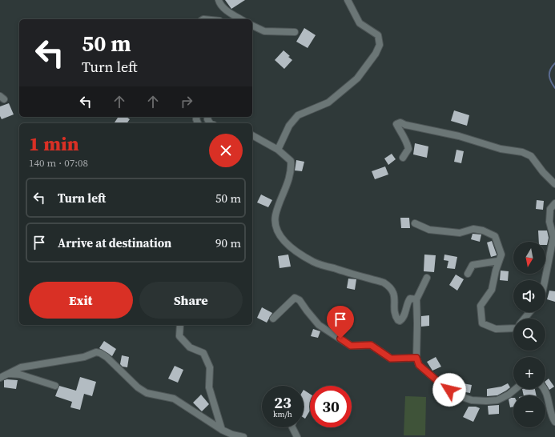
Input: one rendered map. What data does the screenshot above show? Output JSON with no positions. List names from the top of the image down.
{
  "north": "bottom",
  "page": {
    "turn": ["50 m", "Turn left"],
    "heading": ["1 min", "140 m · 07:08"],
    "list": [
      {
        "name": "Turn left",
        "value": "50 m"
      },
      {
        "name": "Arrive at destination",
        "value": "90 m"
      }
    ],
    "map_buttons": ["+", "−"],
    "buttons": ["Exit", "Share"],
    "speed": "23 km/h",
    "limit": "30"
  }
}
